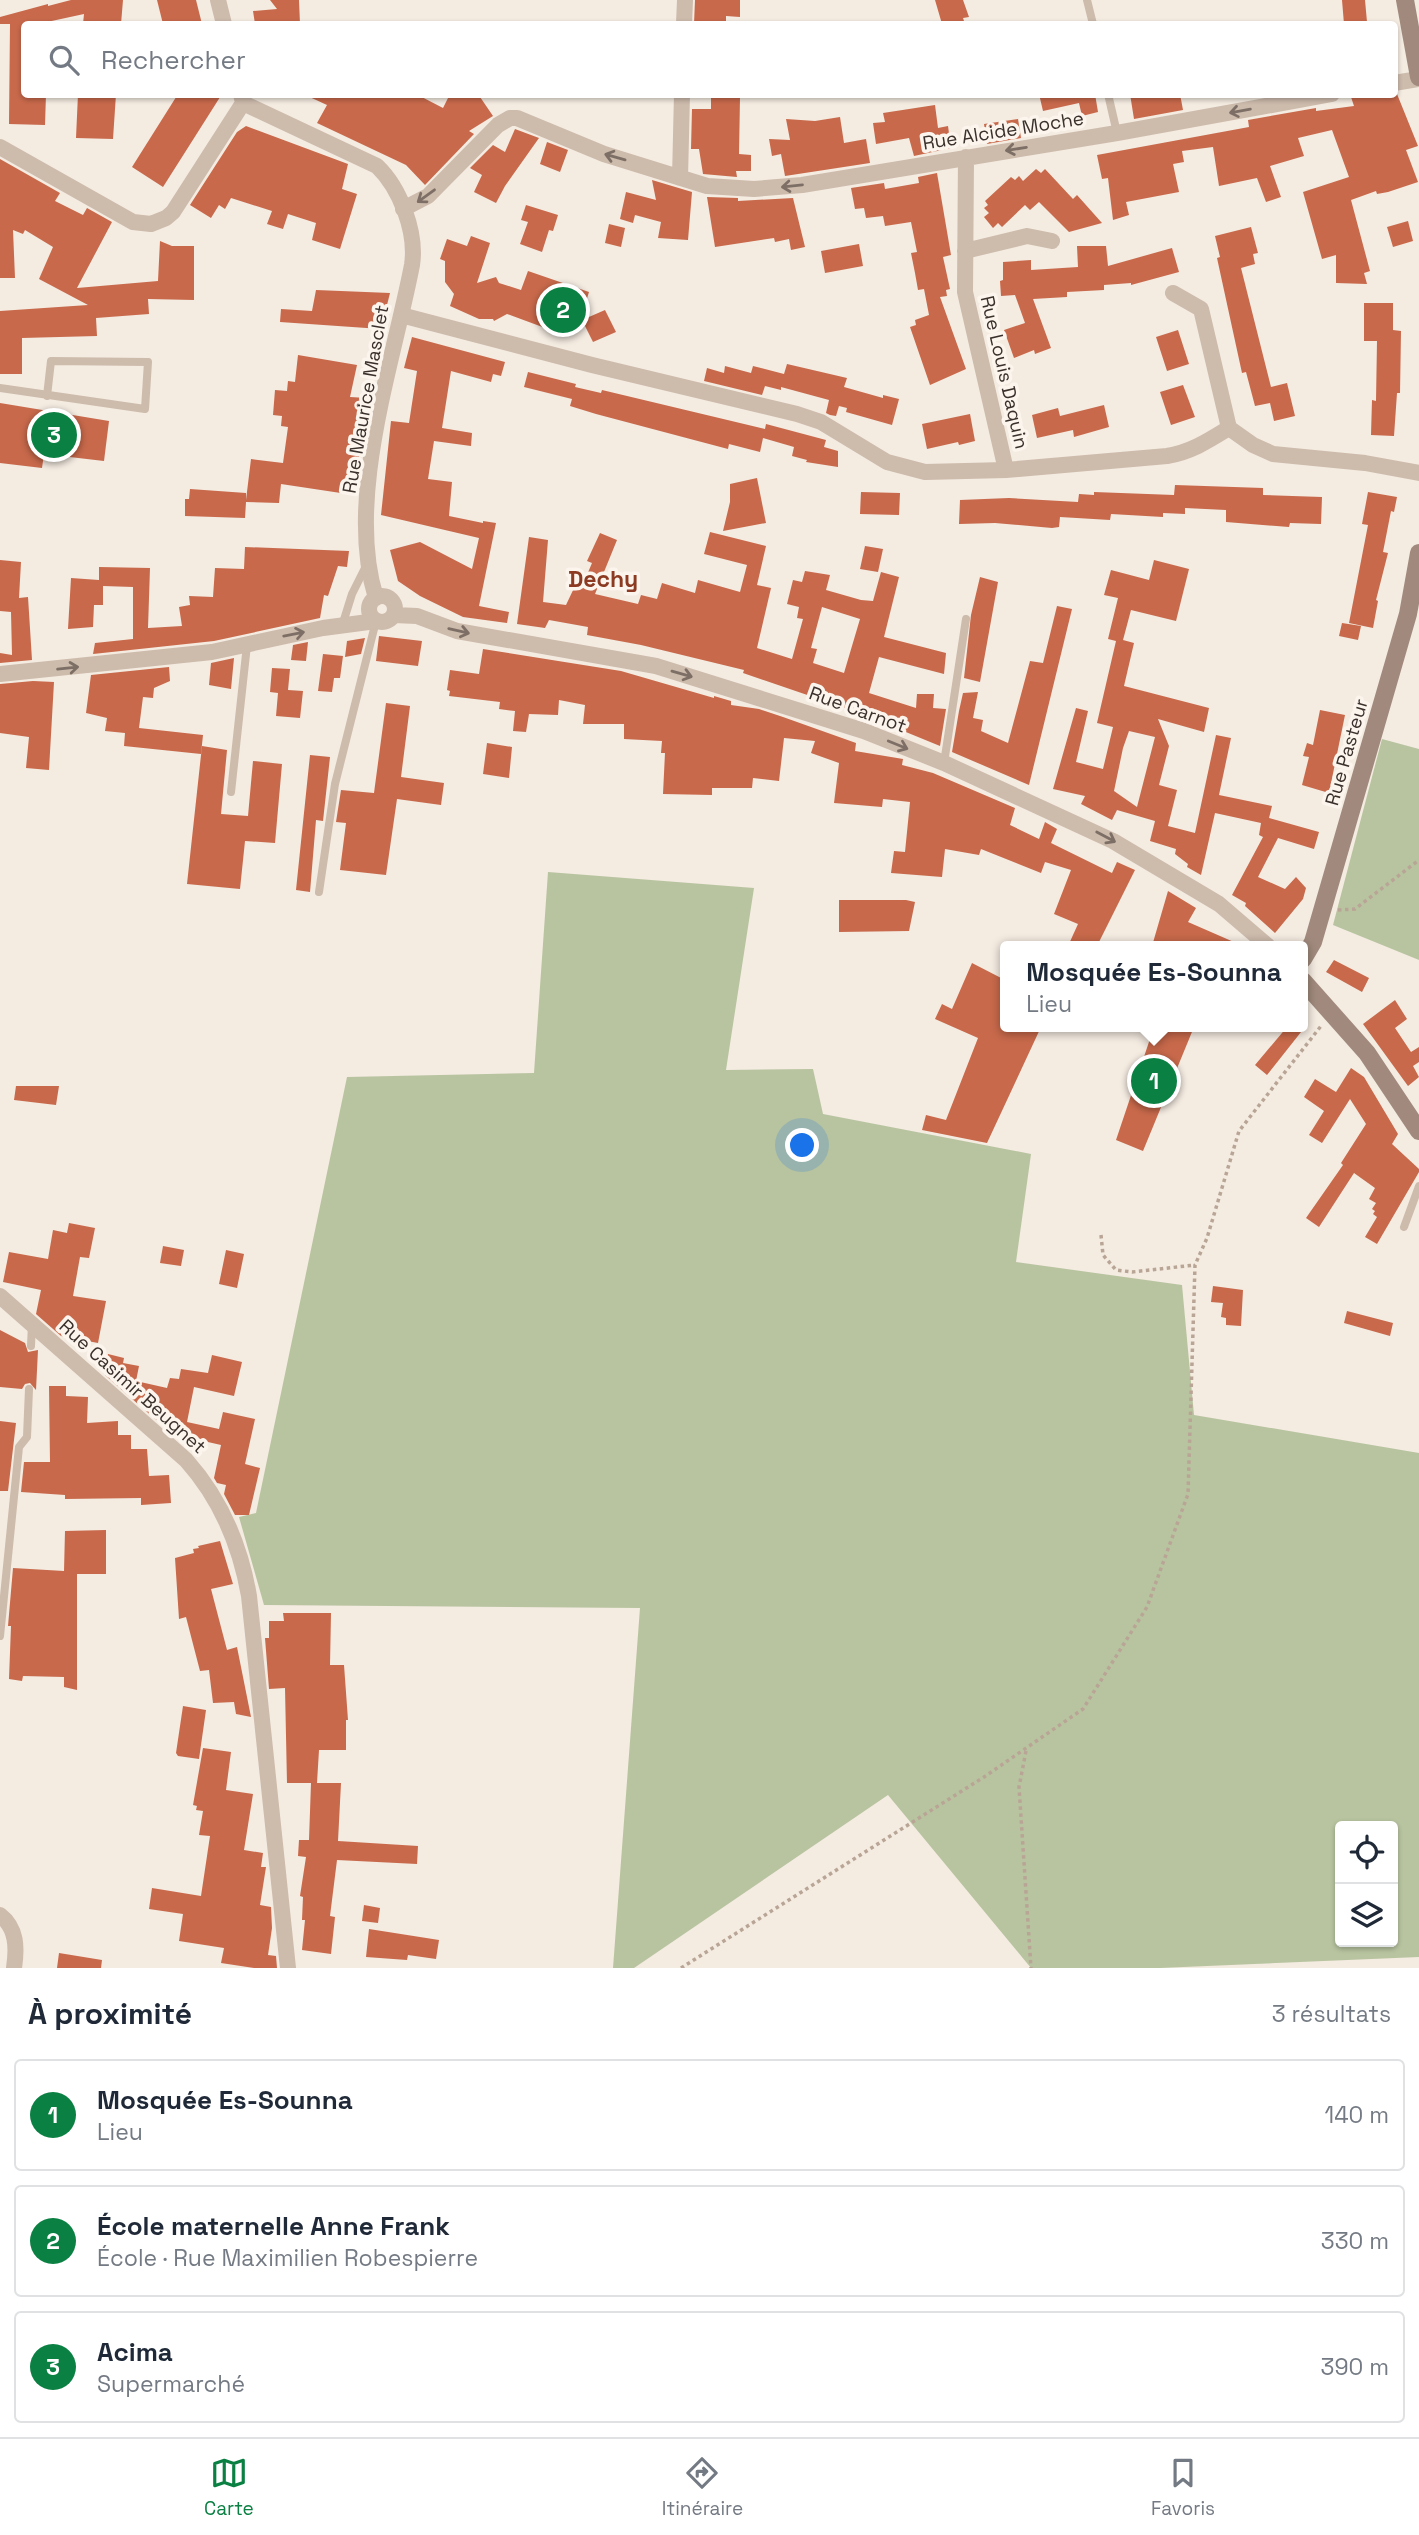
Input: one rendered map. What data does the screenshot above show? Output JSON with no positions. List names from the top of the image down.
{
  "streets": {
    "street": [
      "Rue Alcide Moche",
      "Rue Louis Daquin",
      "Rue Maurice Masclet",
      "Rue Carnot",
      "Rue Pasteur",
      "Rue Casimir Beugnet"
    ]
  },
  "crossings": [
    ["Rue Alcide Moche", "Rue Louis Daquin"],
    ["Rue Alcide Moche", "Rue Maurice Masclet"],
    ["Rue Maurice Masclet", "Rue Carnot"]
  ],
  "one_way": ["Rue Alcide Moche", "Rue Carnot"],
  "districts": ["Dechy"],
  "page": {
    "search": "Rechercher",
    "pins": ["2", "3", "1"],
    "popup": ["Mosquée Es-Sounna", "Lieu"],
    "heading": ["À proximité", "3 résultats"],
    "list": [
      {
        "mark": "1",
        "name": "Mosquée Es-Sounna",
        "note": "Lieu",
        "value": "140 m"
      },
      {
        "mark": "2",
        "name": "École maternelle Anne Frank",
        "note": "École · Rue Maximilien Robespierre",
        "value": "330 m"
      },
      {
        "mark": "3",
        "name": "Acima",
        "note": "Supermarché",
        "value": "390 m"
      }
    ],
    "nav": ["Carte", "Itinéraire", "Favoris"]
  }
}
